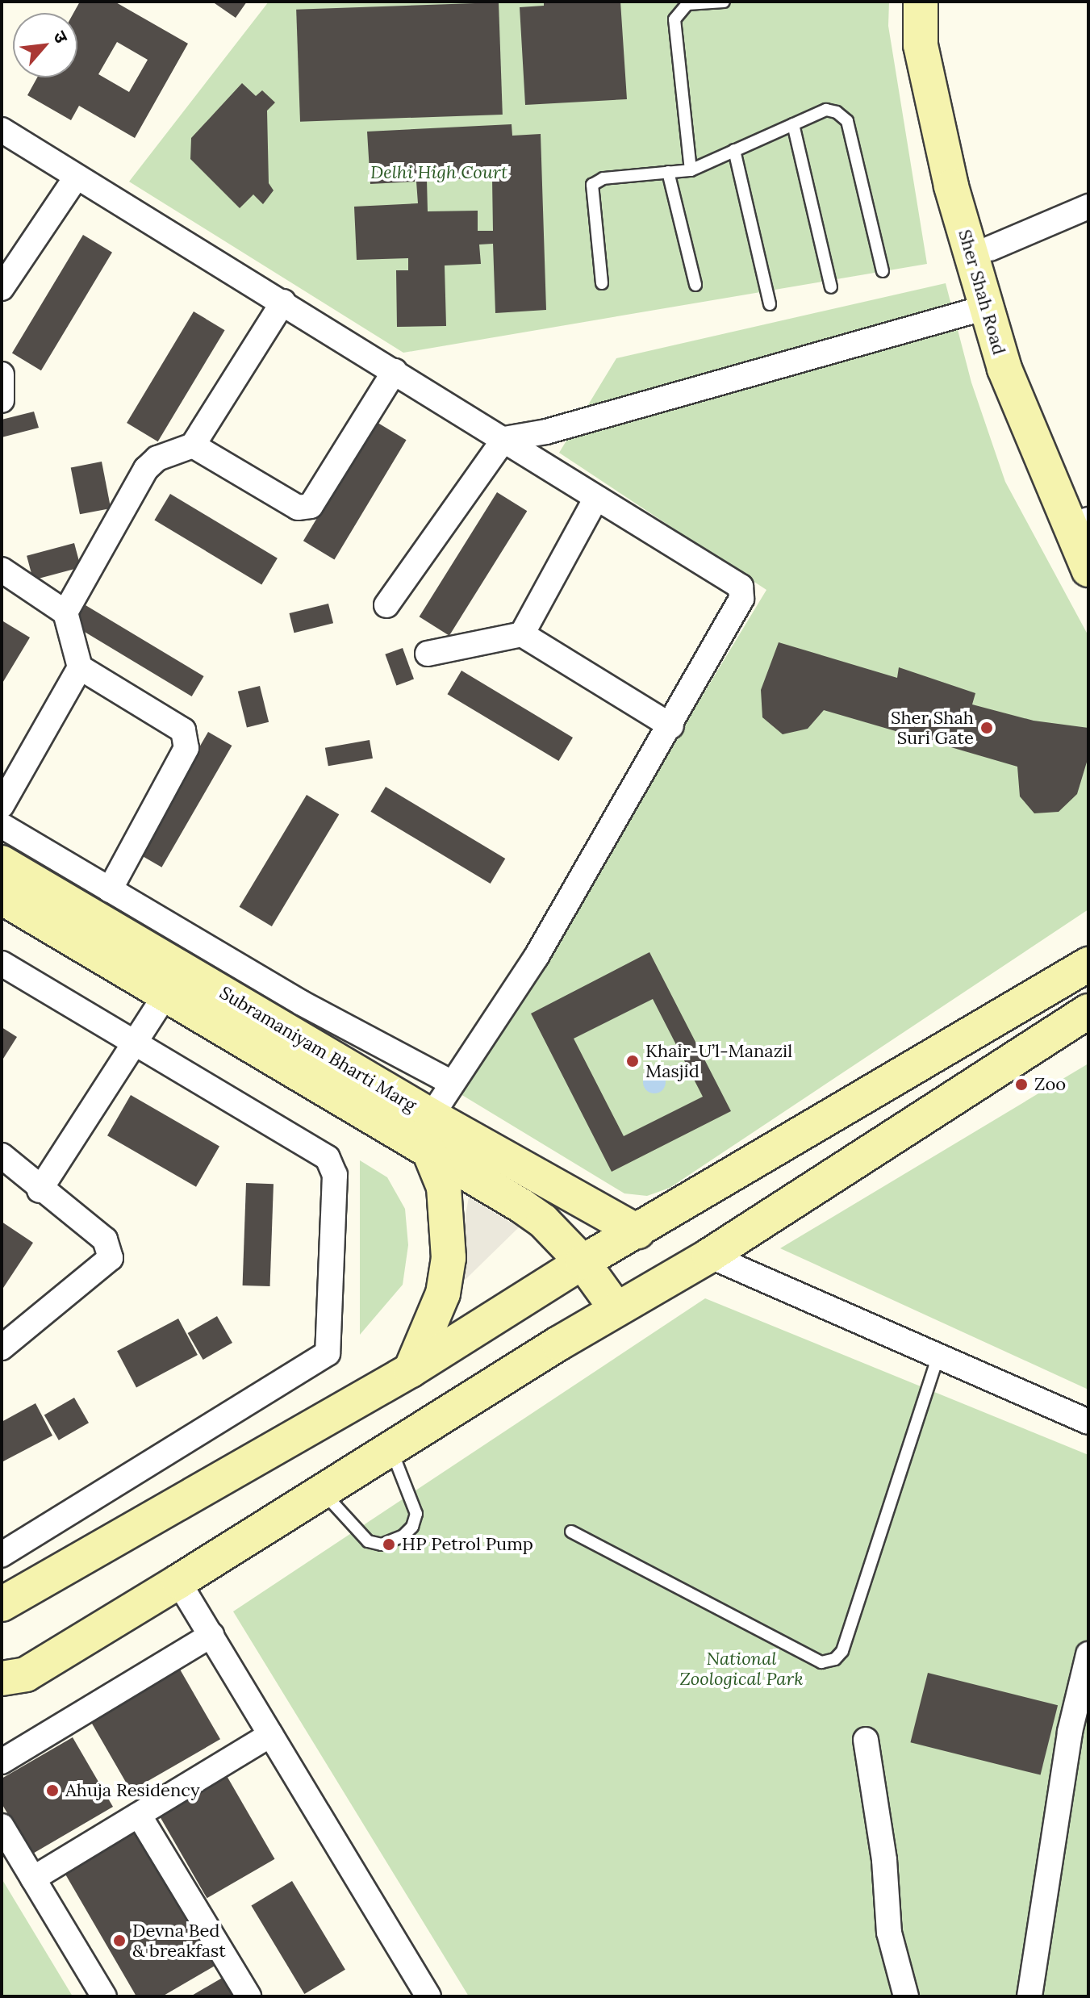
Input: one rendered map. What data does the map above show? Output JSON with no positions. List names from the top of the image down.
{
  "streets": {
    "main road": ["Sher Shah Road", "Subramaniyam Bharti Marg"]
  },
  "parks": ["Delhi High Court", "National Zoological Park"],
  "places": [
    "Sher Shah Suri Gate",
    "Khair-U’l-Manazil Masjid",
    "Zoo",
    "HP Petrol Pump",
    "Ahuja Residency",
    "Devna Bed & breakfast"
  ],
  "north": "top right"
}
